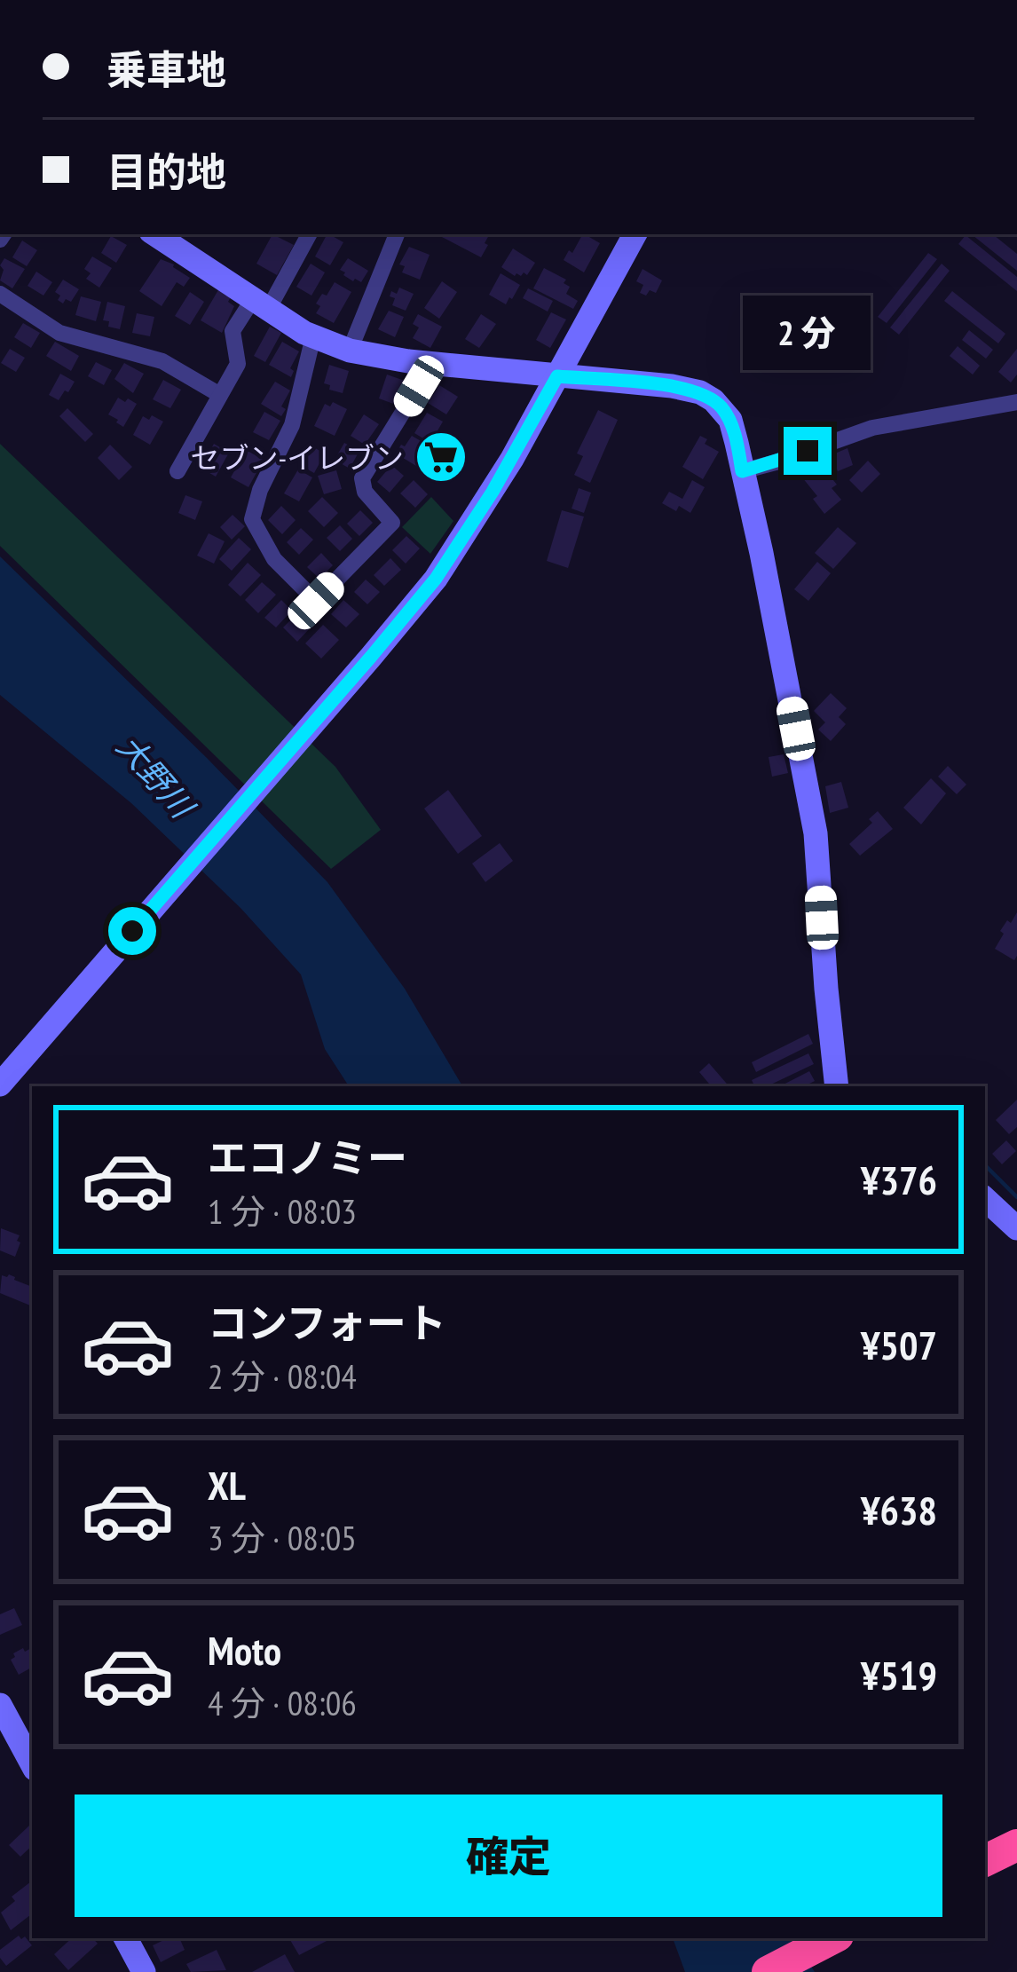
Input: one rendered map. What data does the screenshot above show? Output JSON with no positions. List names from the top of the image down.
{
  "water": ["大野川"],
  "places": {
    "supermarket": ["セブン-イレブン"]
  },
  "page": {
    "banner": ["乗車地", "目的地"],
    "bubble": "2 分",
    "list": [
      {
        "name": "エコノミー",
        "note": "1 分 · 08:03",
        "value": "¥376"
      },
      {
        "name": "コンフォート",
        "note": "2 分 · 08:04",
        "value": "¥507"
      },
      {
        "name": "XL",
        "note": "3 分 · 08:05",
        "value": "¥638"
      },
      {
        "name": "Moto",
        "note": "4 分 · 08:06",
        "value": "¥519"
      }
    ],
    "buttons": "確定"
  }
}
